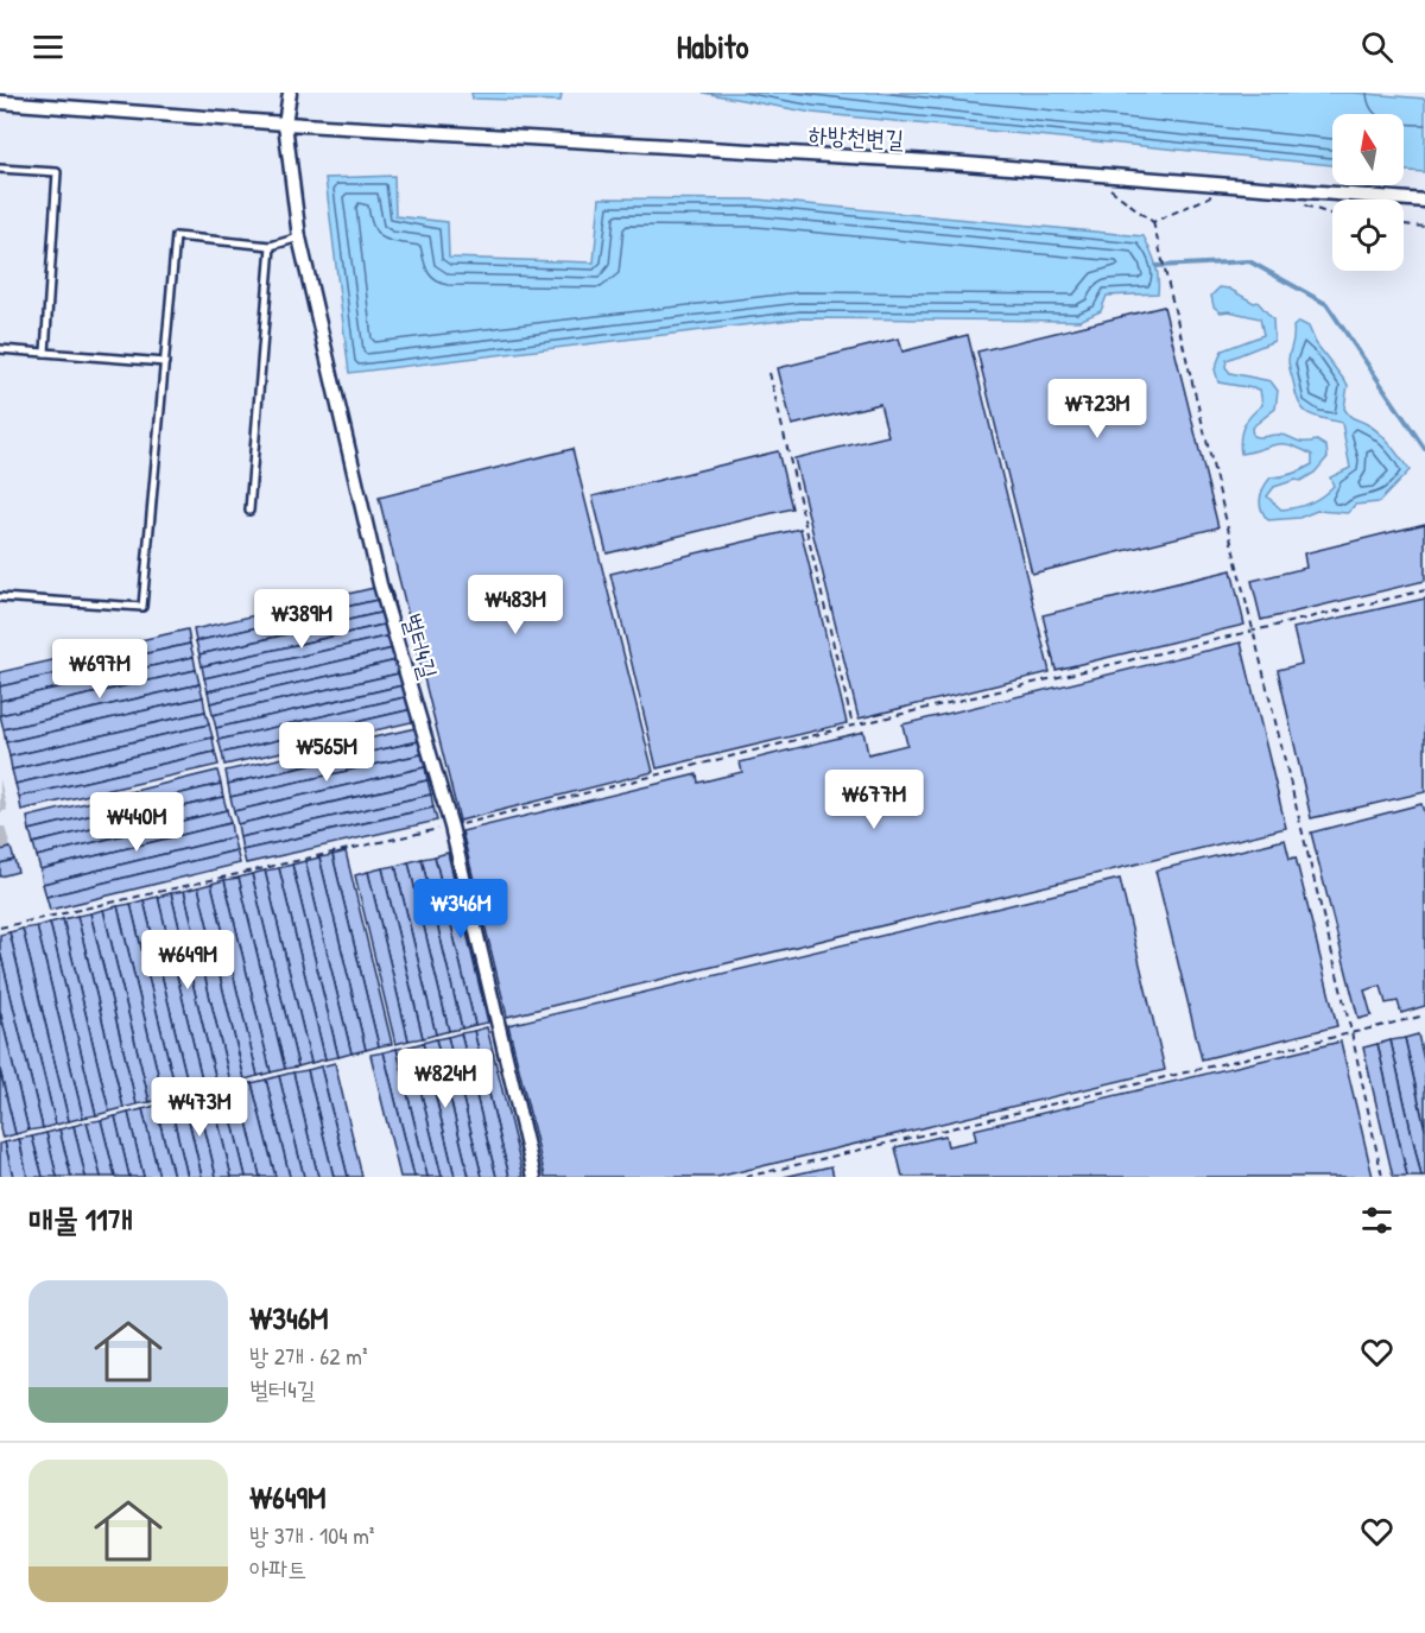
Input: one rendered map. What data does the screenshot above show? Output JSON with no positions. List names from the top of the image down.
{
  "streets": {
    "street": ["하방천변길", "벌터4길"]
  },
  "crossings": [
    ["하방천변길", "벌터4길"]
  ],
  "north": "top",
  "page": {
    "header": "Habito",
    "price": [
      "₩723M",
      "₩483M",
      "₩389M",
      "₩697M",
      "₩565M",
      "₩677M",
      "₩440M",
      "₩346M",
      "₩649M",
      "₩824M",
      "₩473M"
    ],
    "heading": "매물 11개",
    "list": [
      {
        "name": "₩346M",
        "note": "방 2개 · 62 m² · 벌터4길"
      },
      {
        "name": "₩649M",
        "note": "방 3개 · 104 m² · 아파트"
      }
    ]
  }
}
